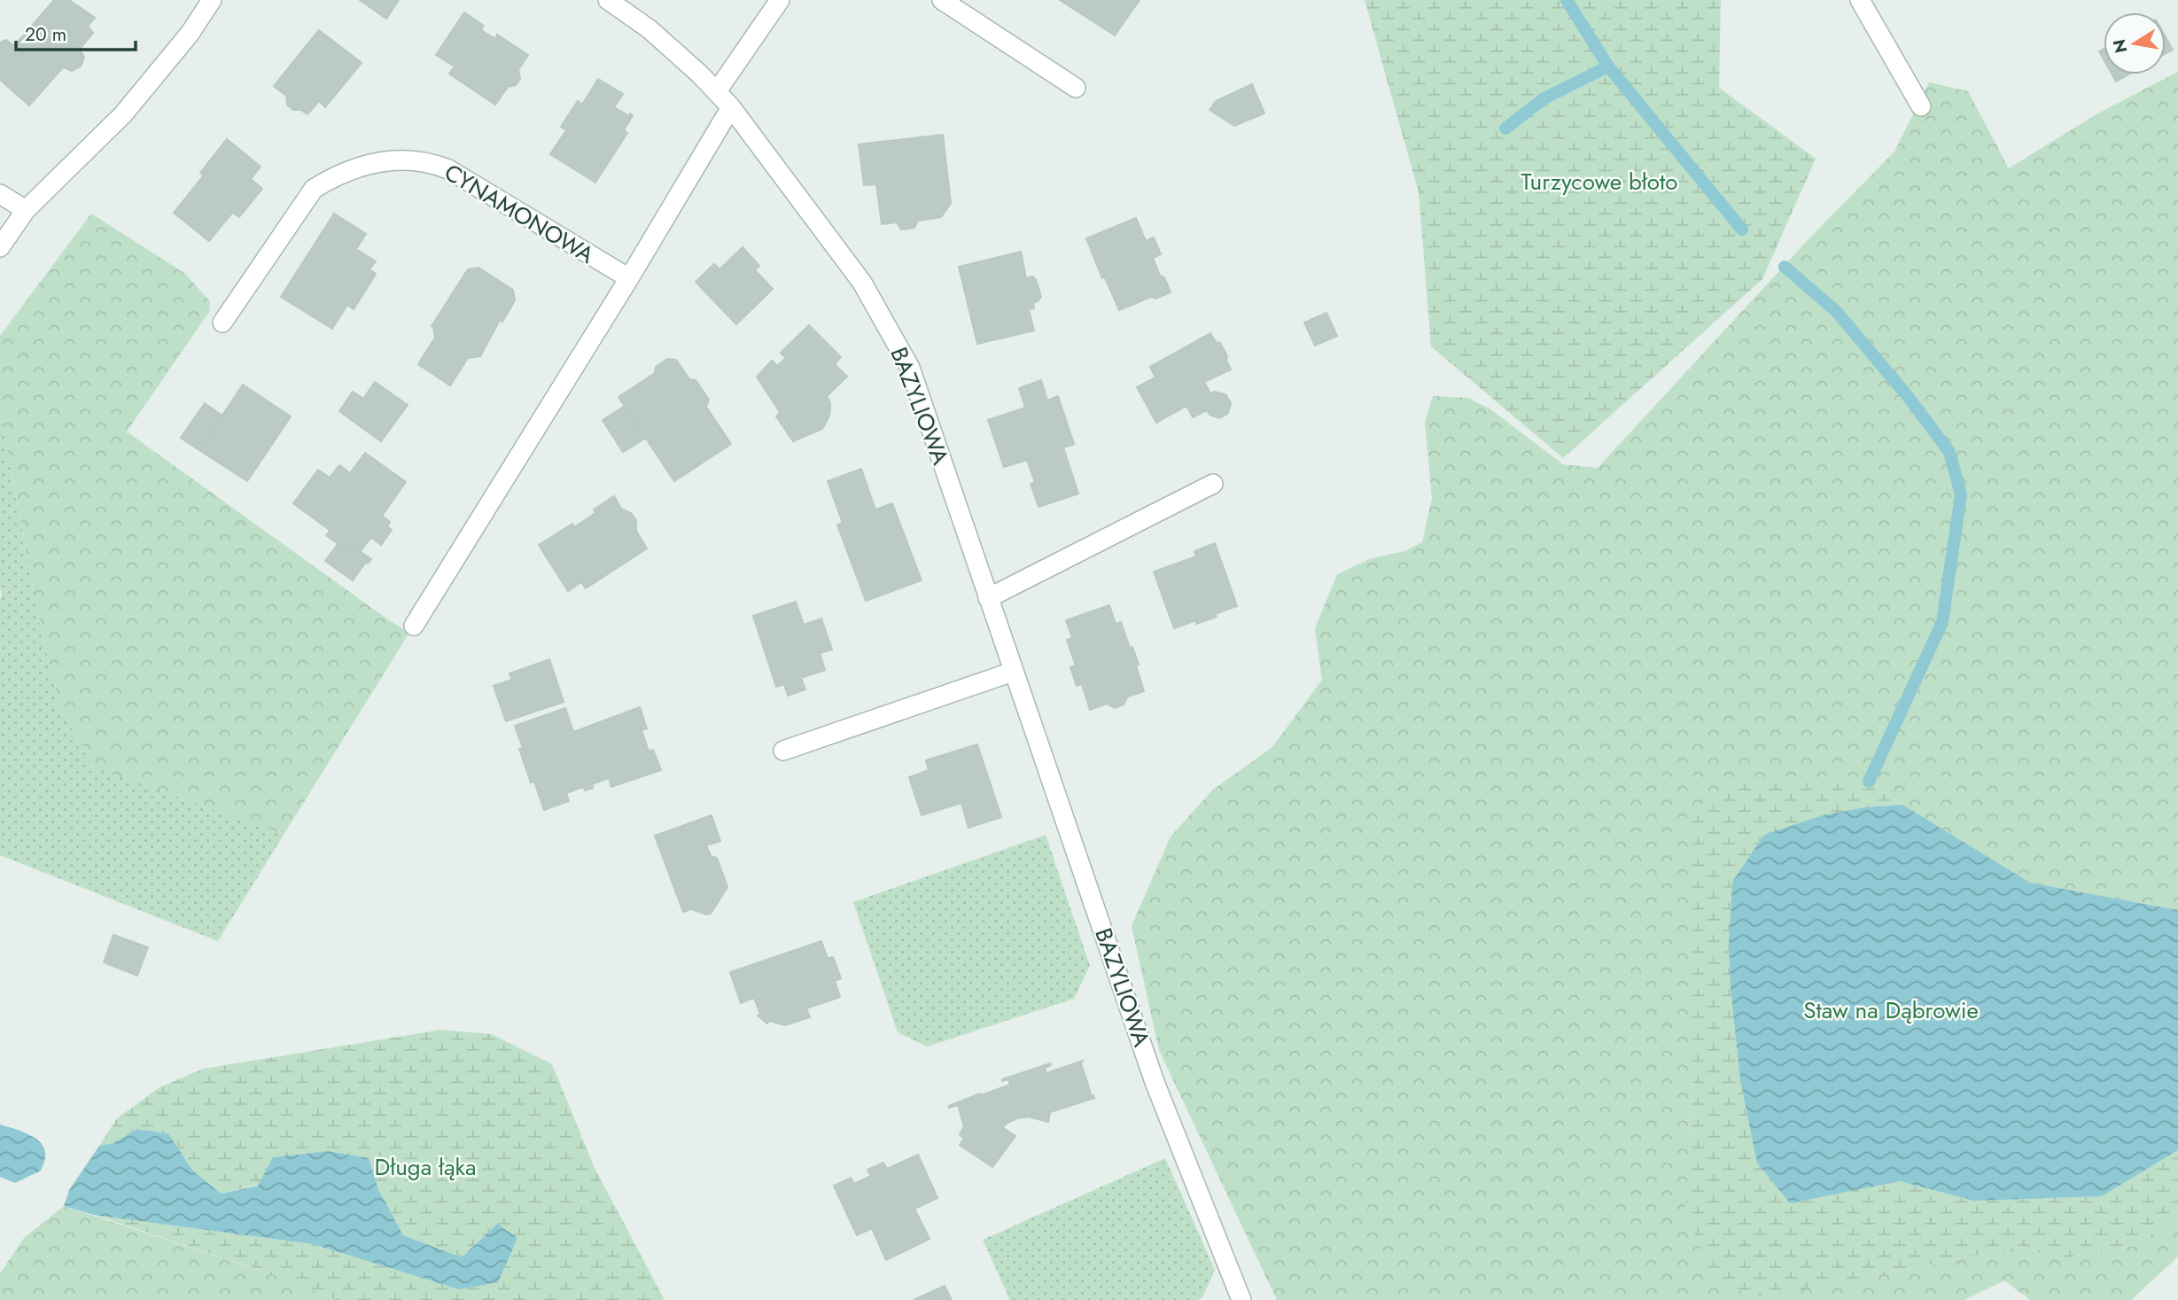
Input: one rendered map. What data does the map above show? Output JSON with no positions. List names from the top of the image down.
{
  "streets": {
    "street": ["CYNAMONOWA", "BAZYLIOWA"]
  },
  "parks": ["Turzycowe błoto", "Staw na Dąbrowie", "Długa łąka"],
  "scale_bar": "20 m",
  "north": "left"
}
